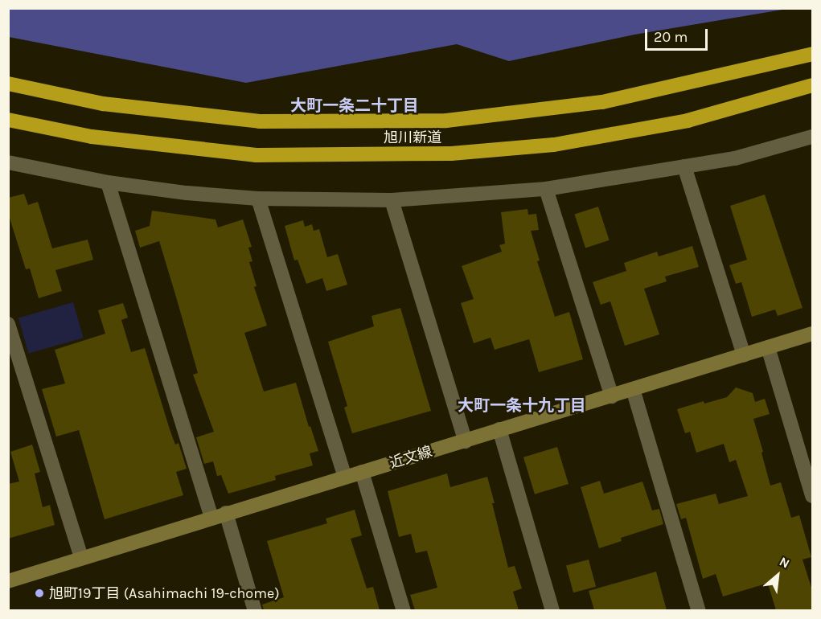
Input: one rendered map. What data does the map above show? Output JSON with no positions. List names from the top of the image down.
{
  "streets": {
    "highway": ["旭川新道"],
    "street": ["近文線"]
  },
  "districts": ["大町一条二十丁目", "大町一条十九丁目"],
  "places": ["旭町19丁目 (Asahimachi 19-chome)"],
  "scale_bar": "20 m",
  "north": "top right"
}
